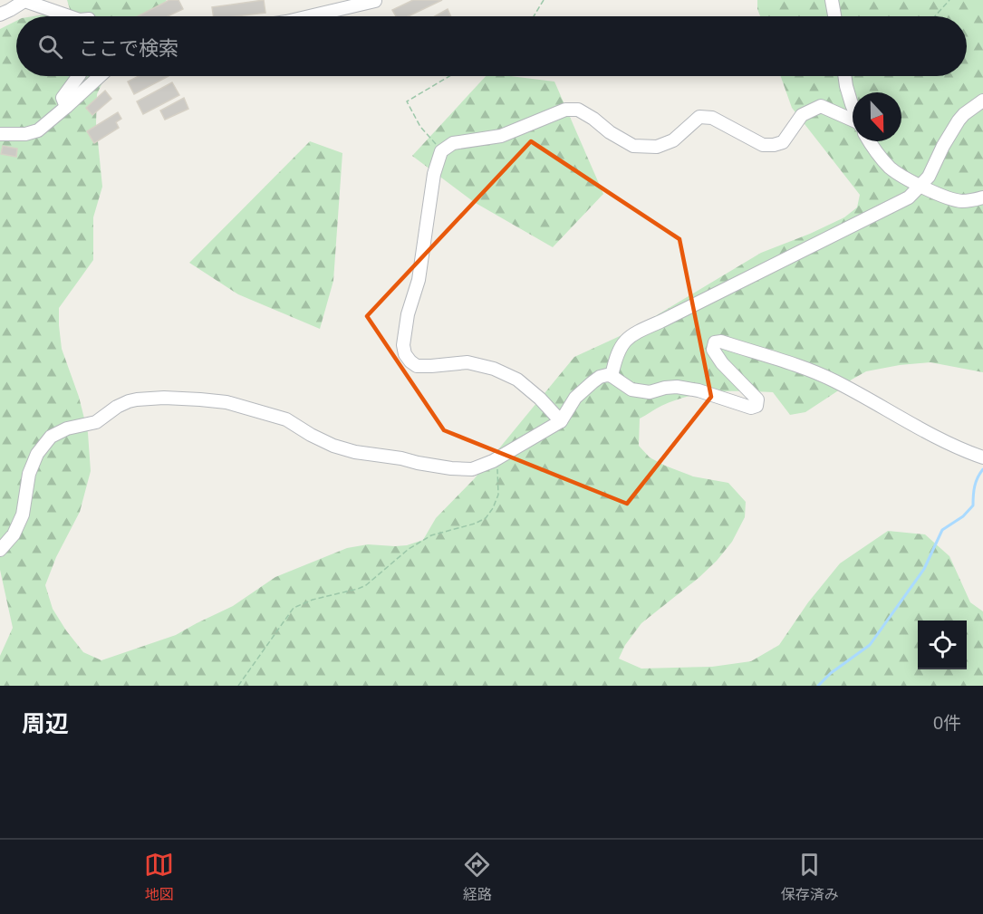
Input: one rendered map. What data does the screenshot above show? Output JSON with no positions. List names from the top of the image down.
{
  "north": "bottom",
  "page": {
    "search": "ここで検索",
    "heading": ["周辺", "0件"],
    "nav": ["地図", "経路", "保存済み"]
  }
}
